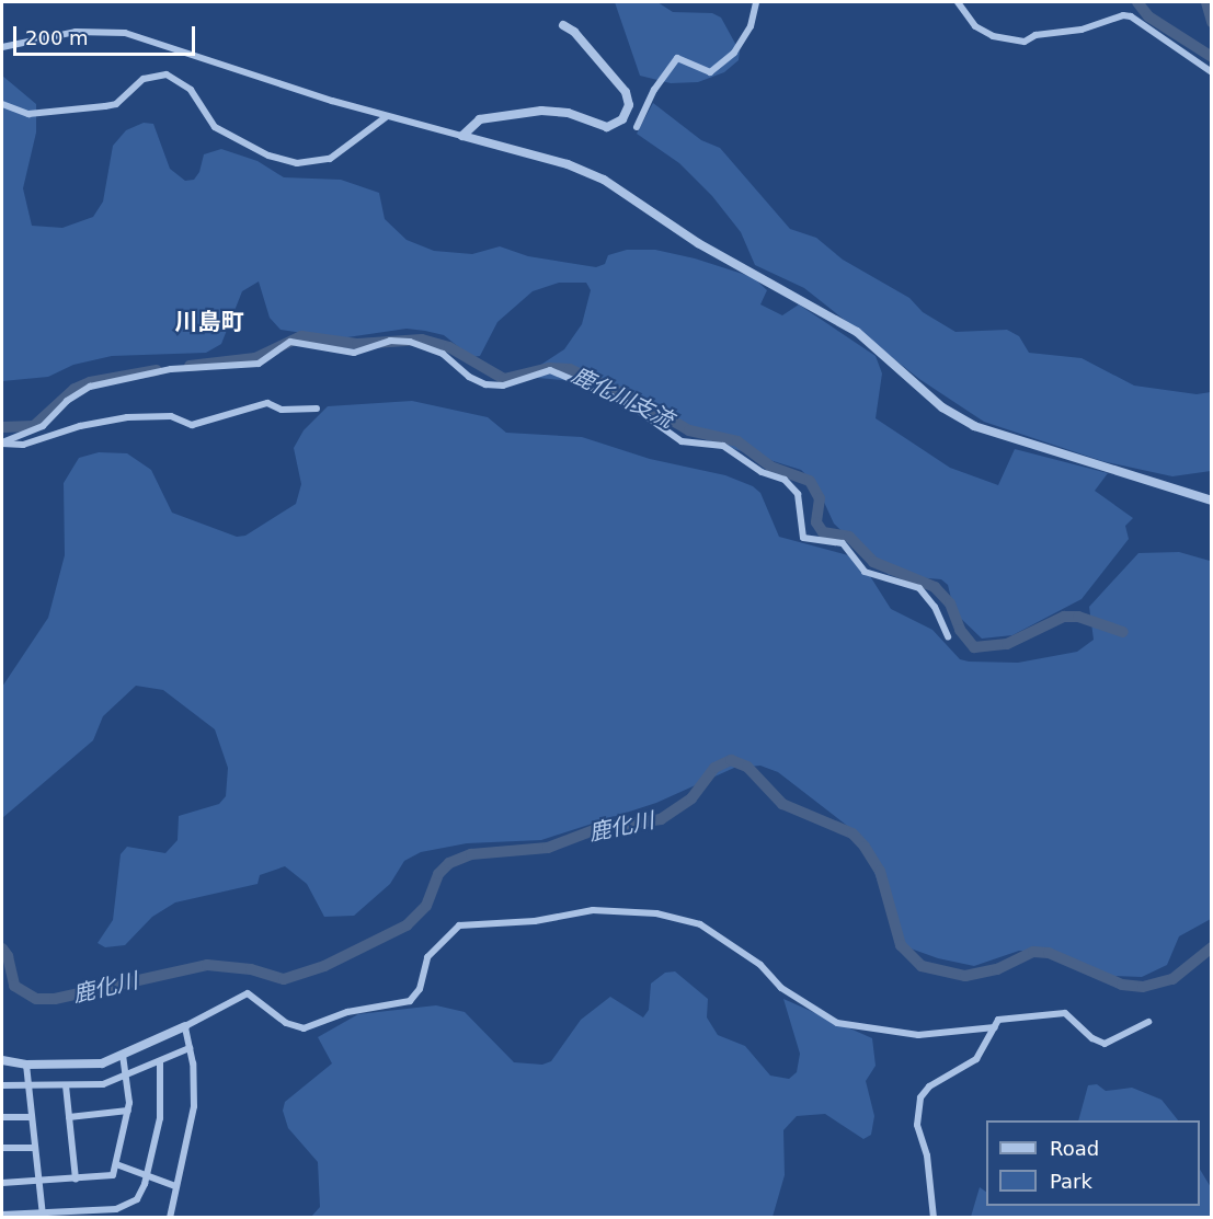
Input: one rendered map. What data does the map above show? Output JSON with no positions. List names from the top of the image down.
{
  "districts": ["川島町"],
  "water": ["鹿化川支流", "鹿化川"],
  "legend": ["Road", "Park"],
  "scale_bar": "200 m"
}
